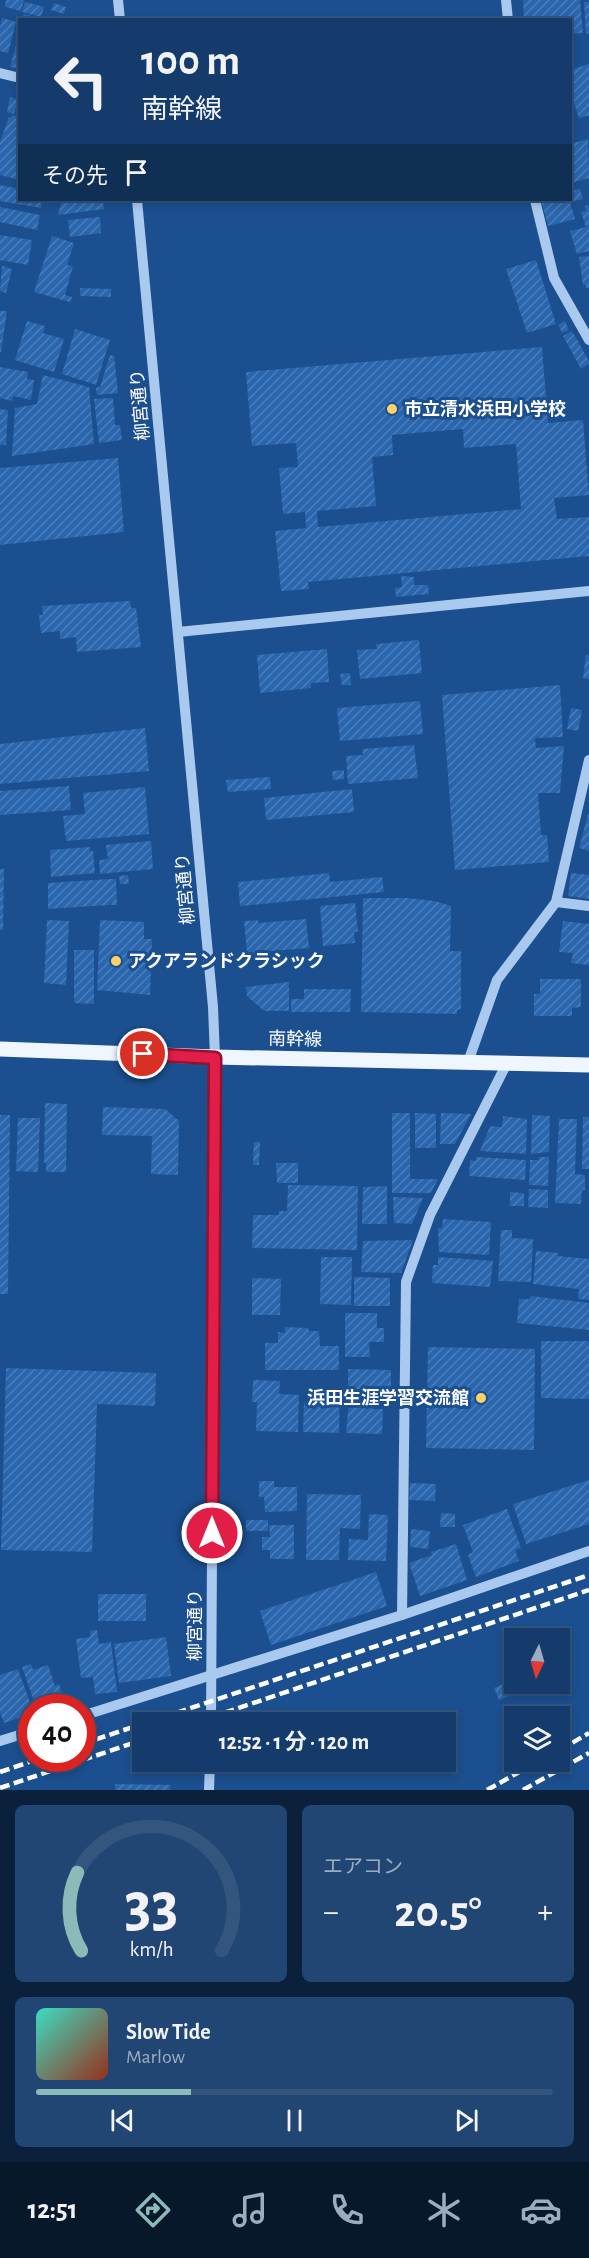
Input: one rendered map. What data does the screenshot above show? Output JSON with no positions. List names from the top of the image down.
{
  "streets": {
    "main road": ["南幹線"],
    "street": ["柳宮通り"]
  },
  "crossings": [
    ["柳宮通り", "南幹線"]
  ],
  "places": ["市立清水浜田小学校", "アクアランドクラシック", "浜田生涯学習交流館"],
  "north": "bottom",
  "page": {
    "turn": ["100 m", "南幹線"],
    "then": "その先",
    "limit": "40",
    "trip": "12:52 · 1 分 · 120 m",
    "tile": "エアコン",
    "heat": ["−", "20.5°", "+"],
    "song": ["Slow Tide", "Marlow"],
    "tabs": "12:51",
    "gauge": ["33", "km/h"]
  }
}
